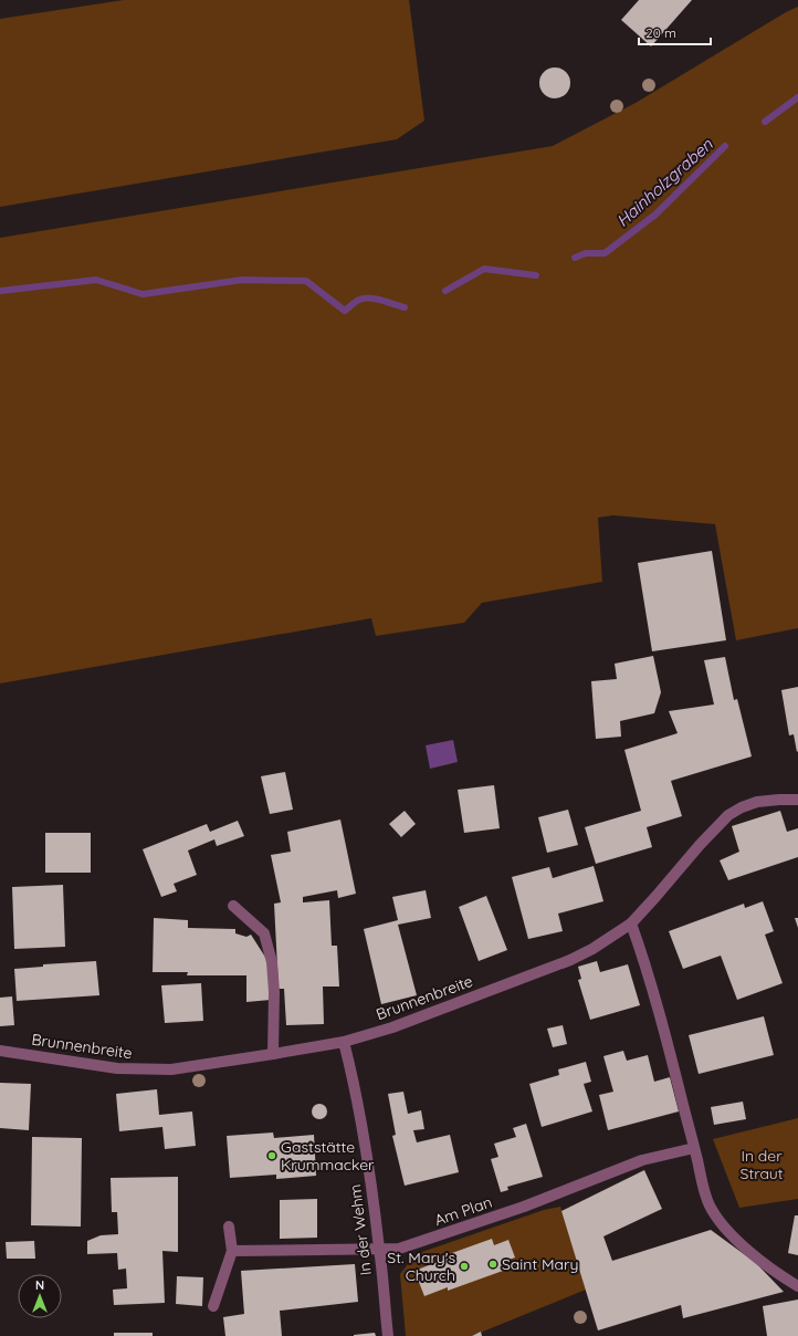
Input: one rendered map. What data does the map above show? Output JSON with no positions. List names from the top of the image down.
{
  "streets": {
    "street": ["Brunnenbreite", "Am Plan", "In der Wehm"]
  },
  "crossings": [
    ["Brunnenbreite", "In der Wehm"],
    ["Am Plan", "In der Wehm"]
  ],
  "water": ["Hainholzgraben"],
  "parks": ["In der Straut"],
  "places": ["Gaststätte Krummacker", "Saint Mary", "St. Mary's Church"],
  "scale_bar": "20 m",
  "north": "top"
}
